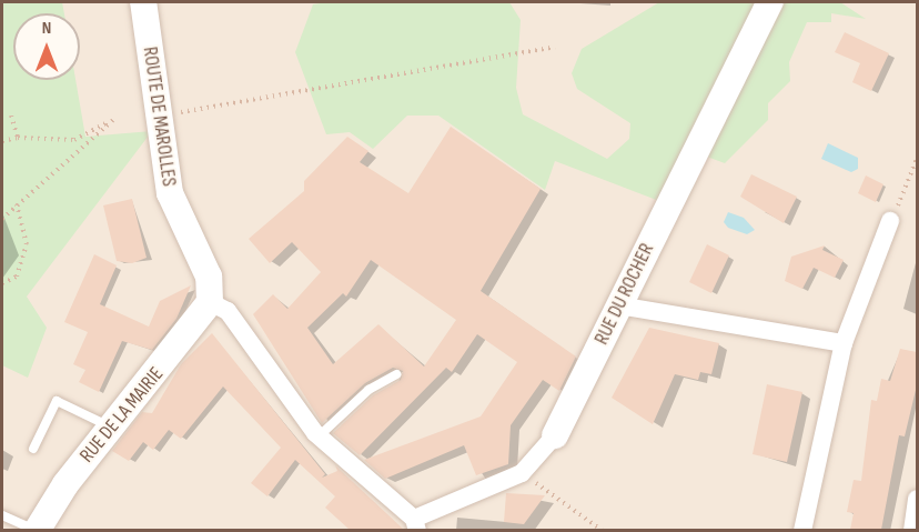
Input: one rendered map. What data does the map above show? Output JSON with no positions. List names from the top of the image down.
{
  "streets": {
    "street": ["ROUTE DE MAROLLES", "RUE DU ROCHER", "RUE DE LA MAIRIE"]
  },
  "crossings": [
    ["ROUTE DE MAROLLES", "RUE DE LA MAIRIE"]
  ],
  "north": "top"
}
